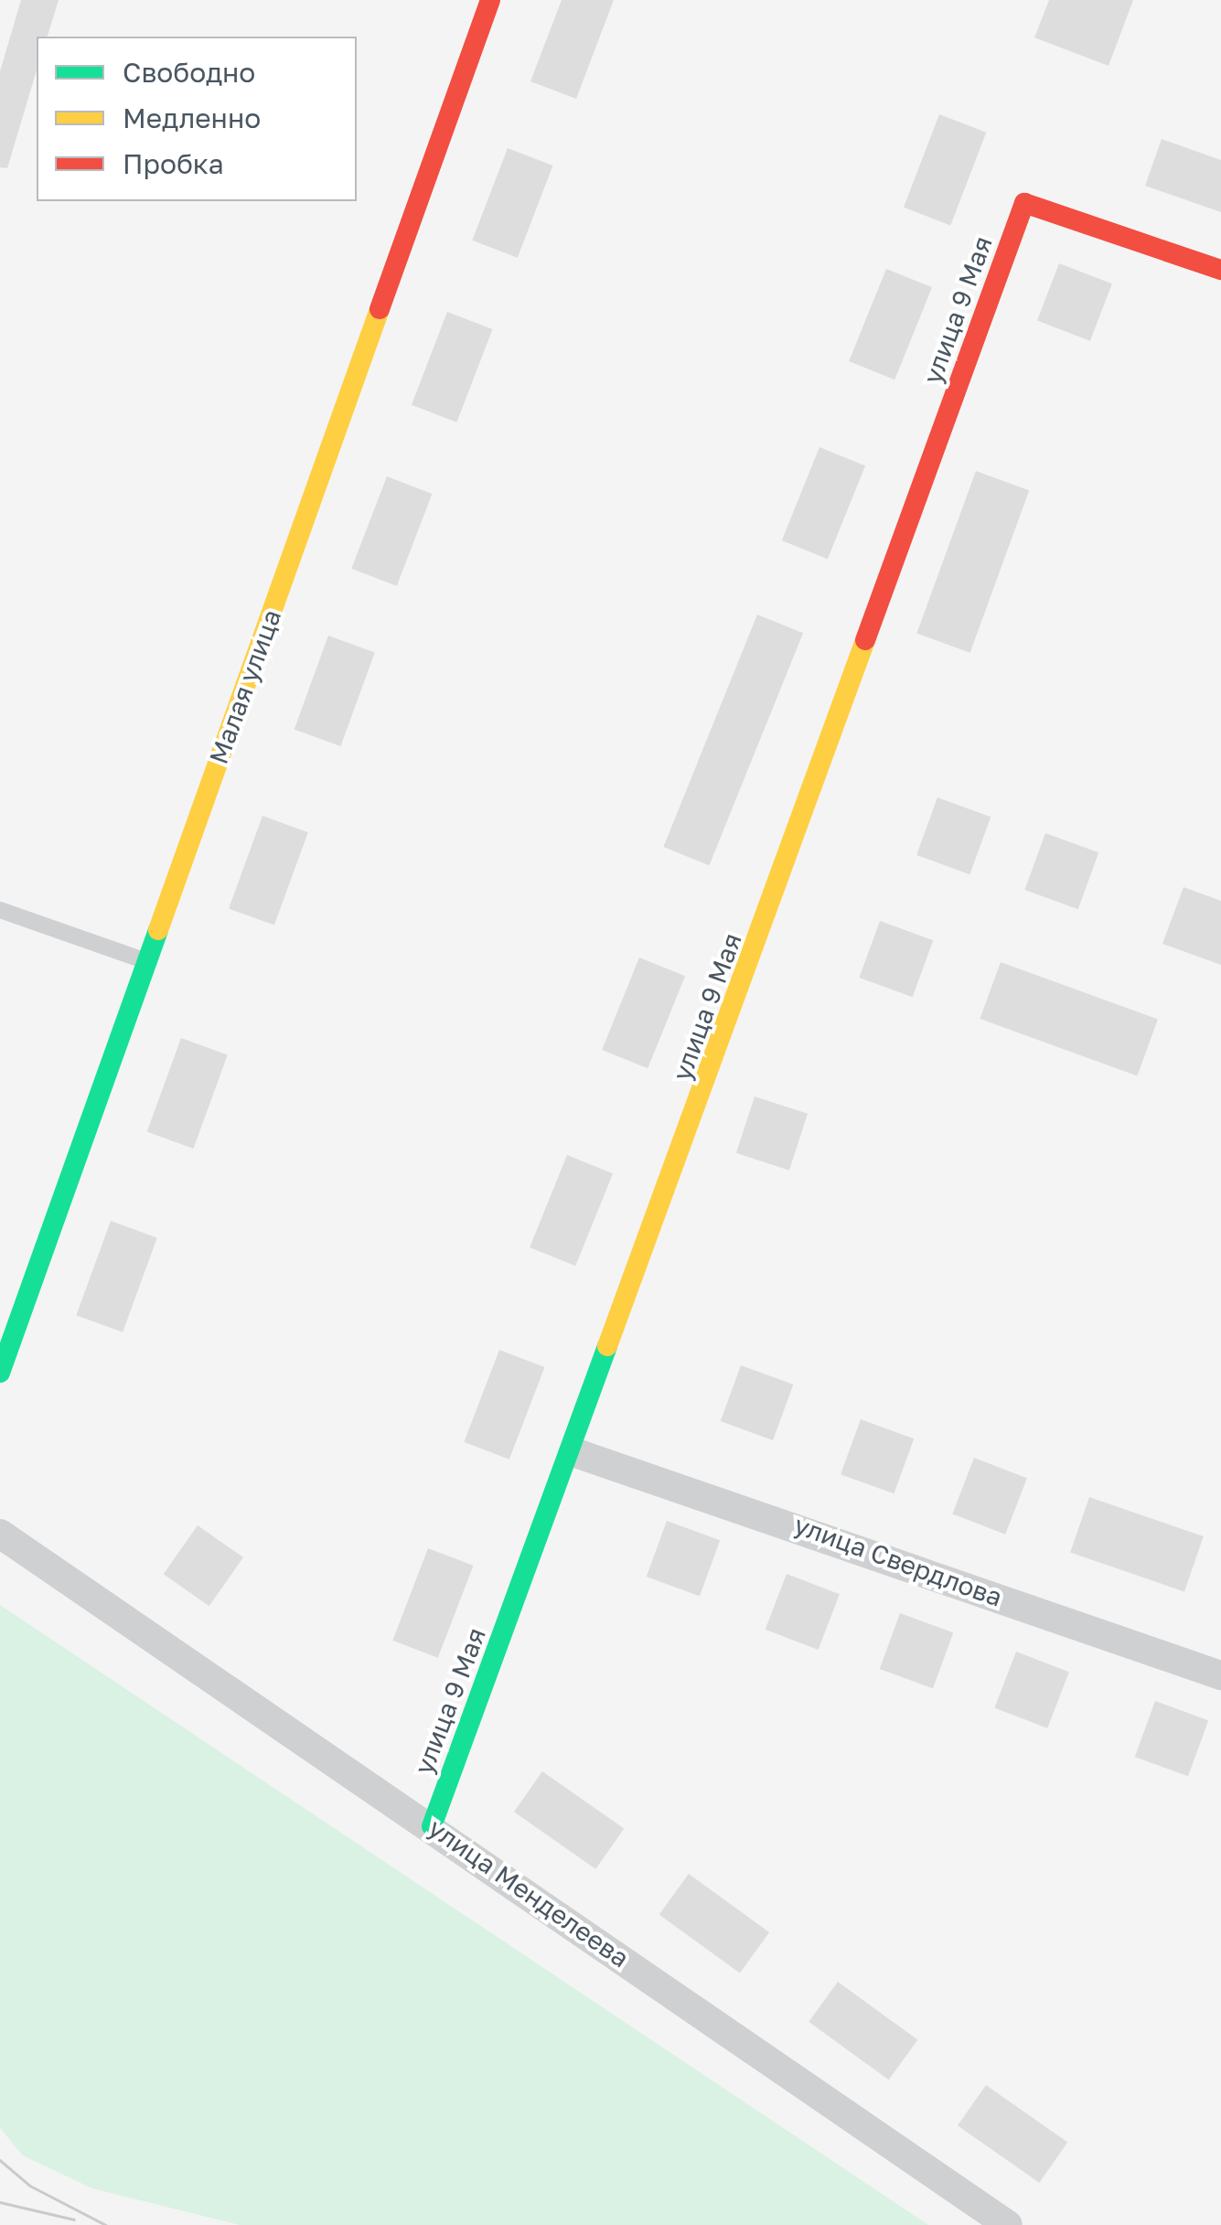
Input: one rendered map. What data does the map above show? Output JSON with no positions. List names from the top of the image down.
{
  "streets": {
    "street": [
      "улица 9 Мая",
      "Малая улица",
      "улица Свердлова",
      "улица Менделеева"
    ]
  },
  "crossings": [
    ["улица 9 Мая", "улица Свердлова"],
    ["улица 9 Мая", "улица Менделеева"]
  ],
  "legend": ["Свободно", "Медленно", "Пробка"]
}
